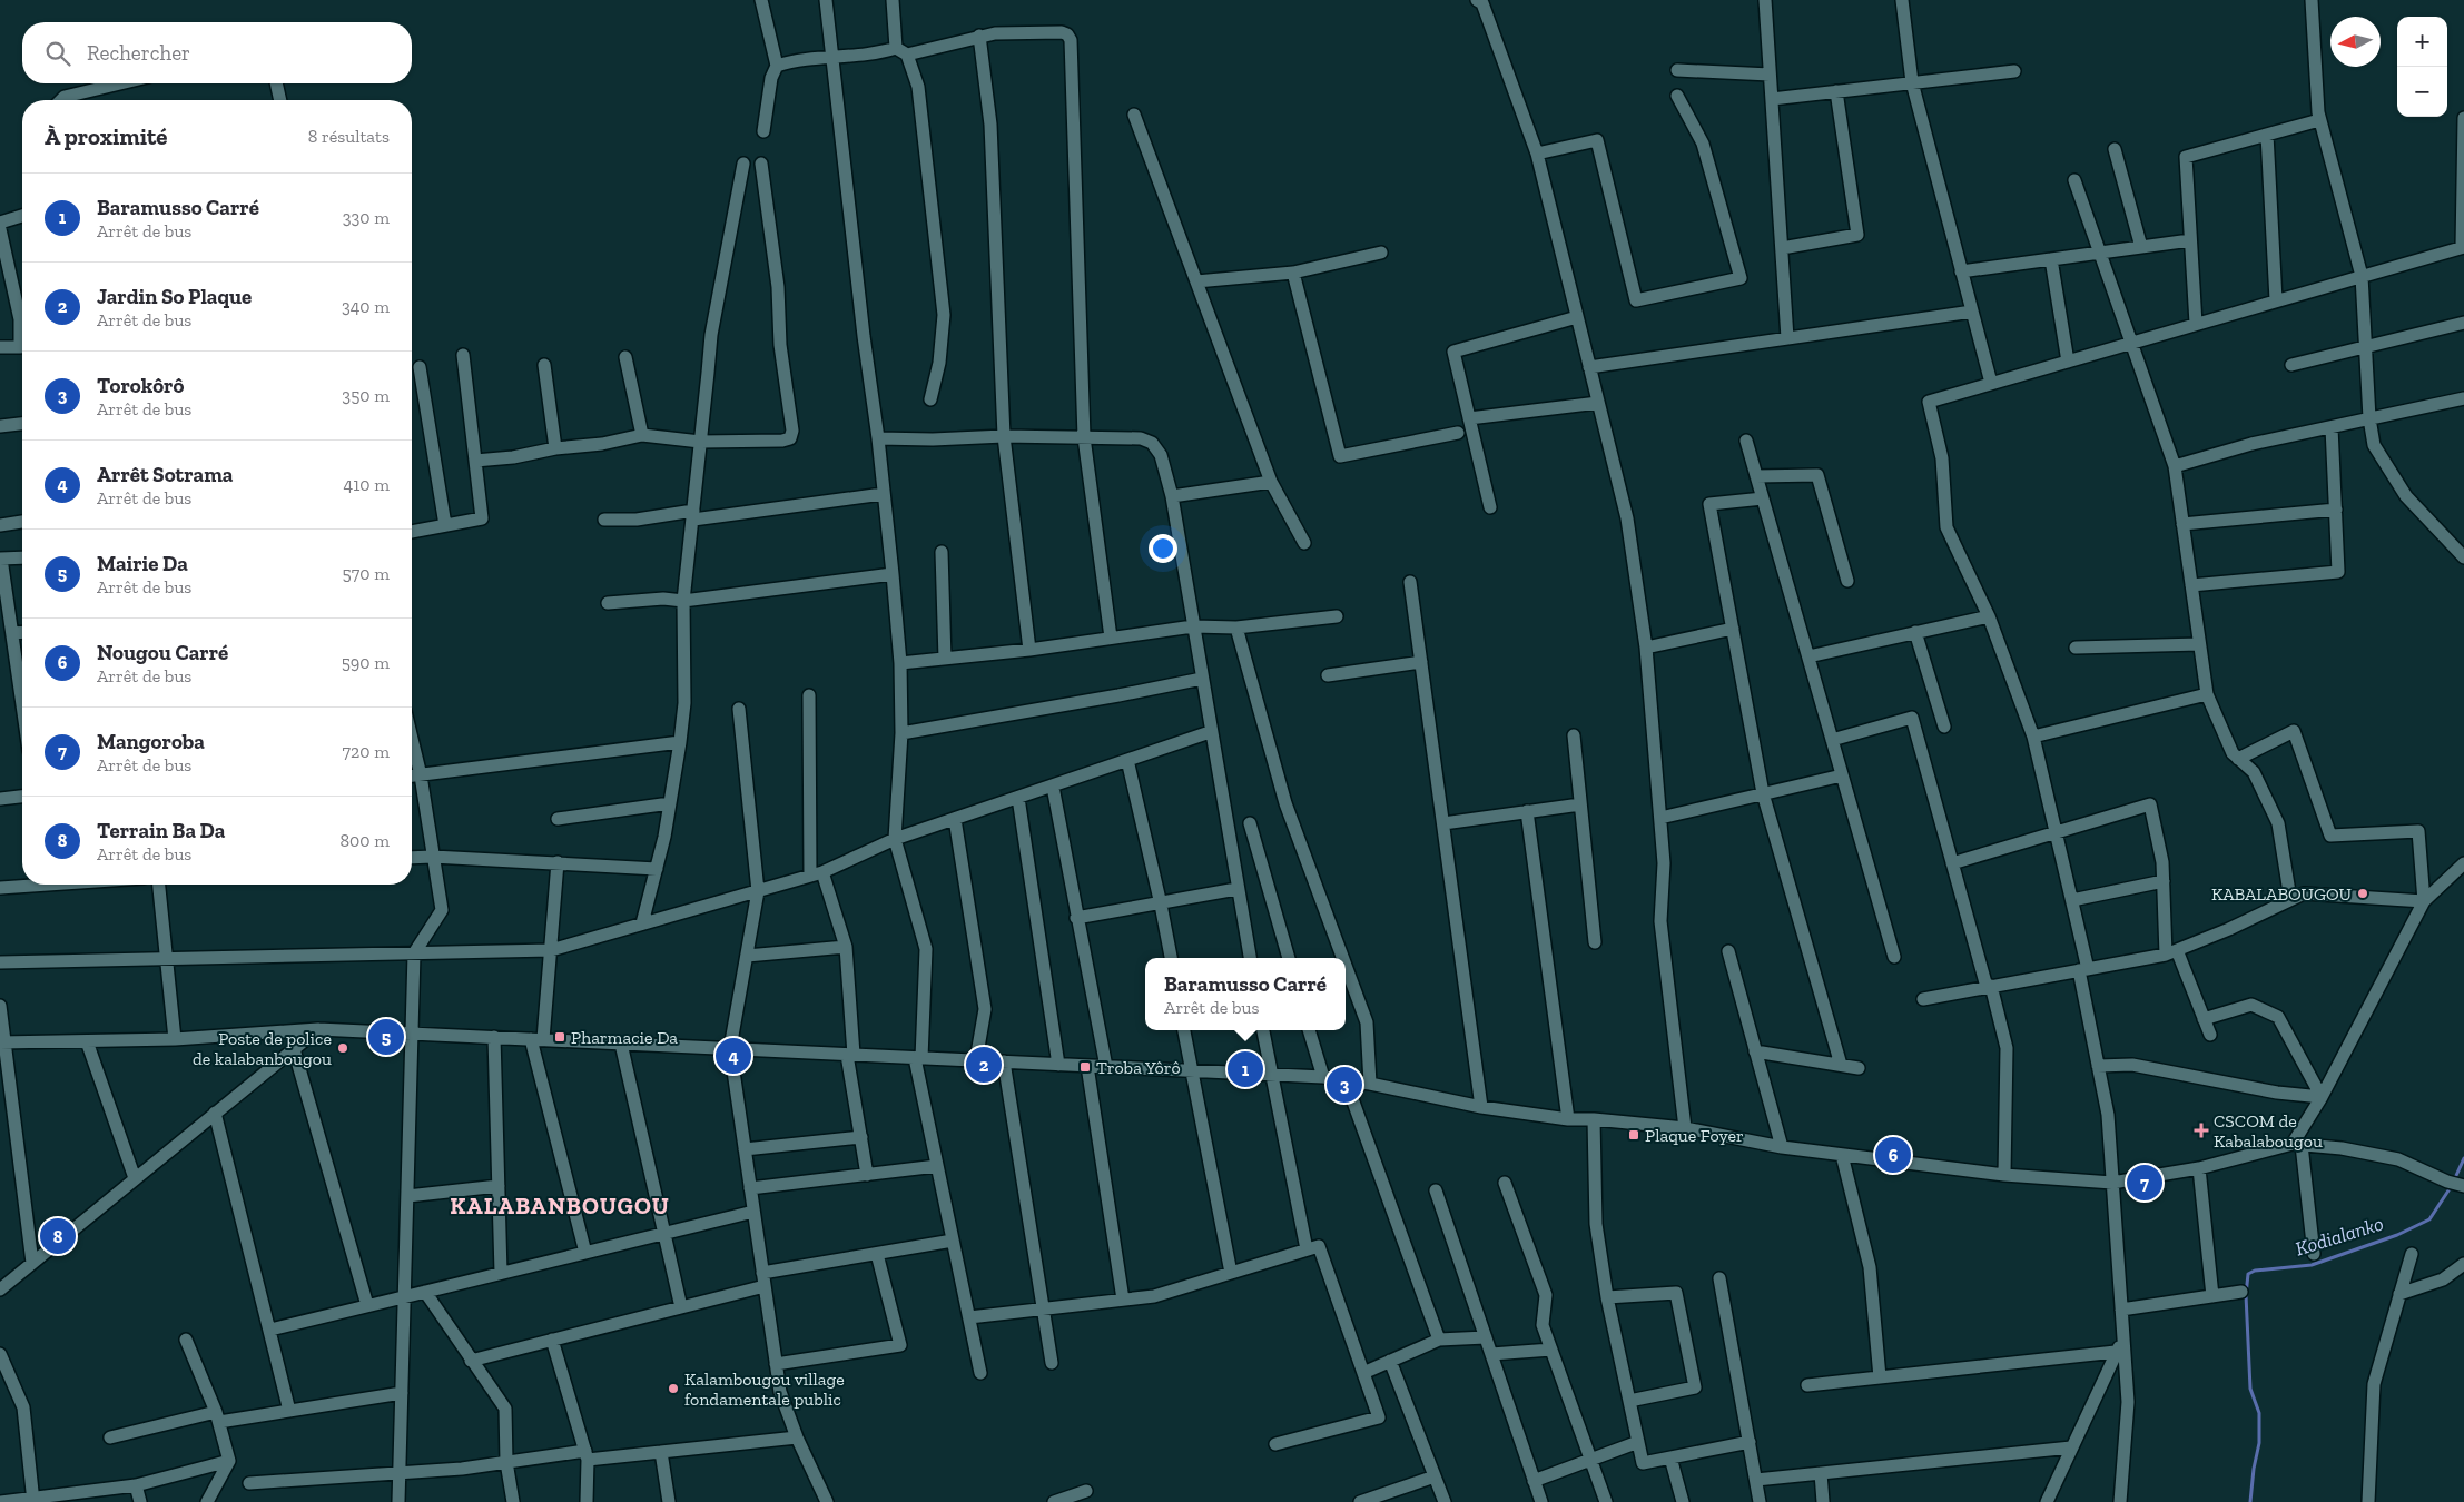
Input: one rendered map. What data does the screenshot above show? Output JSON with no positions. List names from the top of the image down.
{
  "districts": ["KALABANBOUGOU"],
  "water": ["Kodialanko"],
  "places": {
    "other": ["KABALABOUGOU", "Poste de police de kalabanbougou", "Kalambougou village fondamentale public"],
    "transit": ["Pharmacie Da", "Troba Yôrô", "Plaque Foyer"],
    "health": ["CSCOM de Kabalabougou"]
  },
  "north": "left",
  "page": {
    "map_buttons": ["+", "−"],
    "search": "Rechercher",
    "heading": ["À proximité", "8 résultats"],
    "list": [
      {
        "mark": "1",
        "name": "Baramusso Carré",
        "note": "Arrêt de bus",
        "value": "330 m"
      },
      {
        "mark": "2",
        "name": "Jardin So Plaque",
        "note": "Arrêt de bus",
        "value": "340 m"
      },
      {
        "mark": "3",
        "name": "Torokôrô",
        "note": "Arrêt de bus",
        "value": "350 m"
      },
      {
        "mark": "4",
        "name": "Arrêt Sotrama",
        "note": "Arrêt de bus",
        "value": "410 m"
      },
      {
        "mark": "5",
        "name": "Mairie Da",
        "note": "Arrêt de bus",
        "value": "570 m"
      },
      {
        "mark": "6",
        "name": "Nougou Carré",
        "note": "Arrêt de bus",
        "value": "590 m"
      },
      {
        "mark": "7",
        "name": "Mangoroba",
        "note": "Arrêt de bus",
        "value": "720 m"
      },
      {
        "mark": "8",
        "name": "Terrain Ba Da",
        "note": "Arrêt de bus",
        "value": "800 m"
      }
    ],
    "popup": ["Baramusso Carré", "Arrêt de bus"],
    "pins": [
      "5",
      "4",
      "2",
      "1",
      "3",
      "6",
      "7",
      "8"
    ]
  }
}
